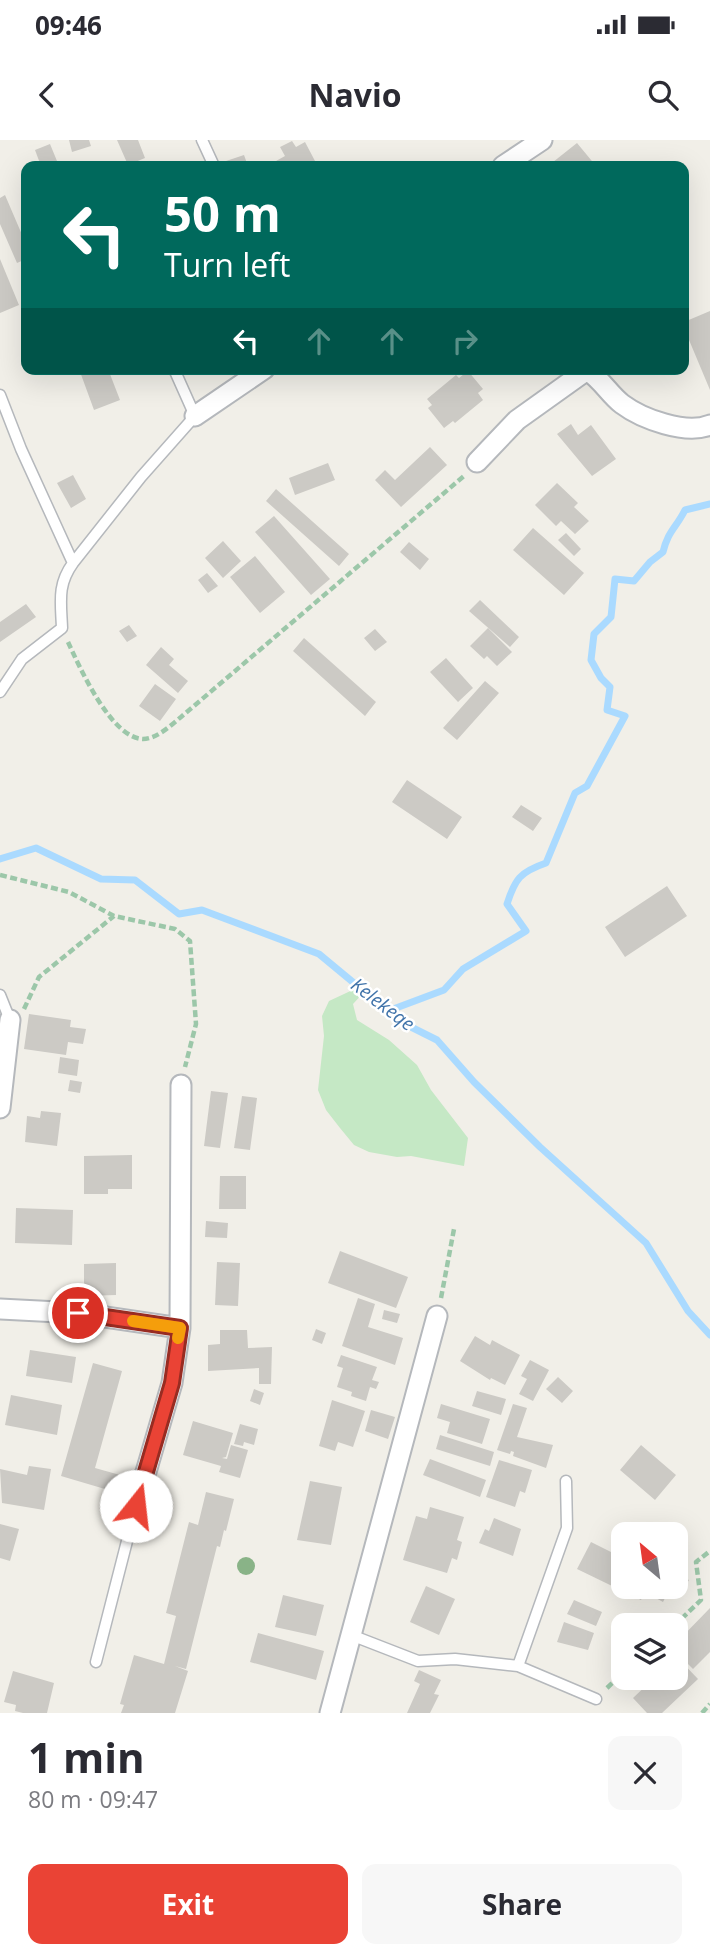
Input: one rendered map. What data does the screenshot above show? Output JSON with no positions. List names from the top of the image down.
{
  "water": ["Kelekeqe"],
  "north": "top left",
  "page": {
    "status": "09:46",
    "header": "Navio",
    "turn": ["50 m", "Turn left"],
    "heading": ["1 min", "80 m · 09:47"],
    "buttons": ["Exit", "Share"]
  }
}
